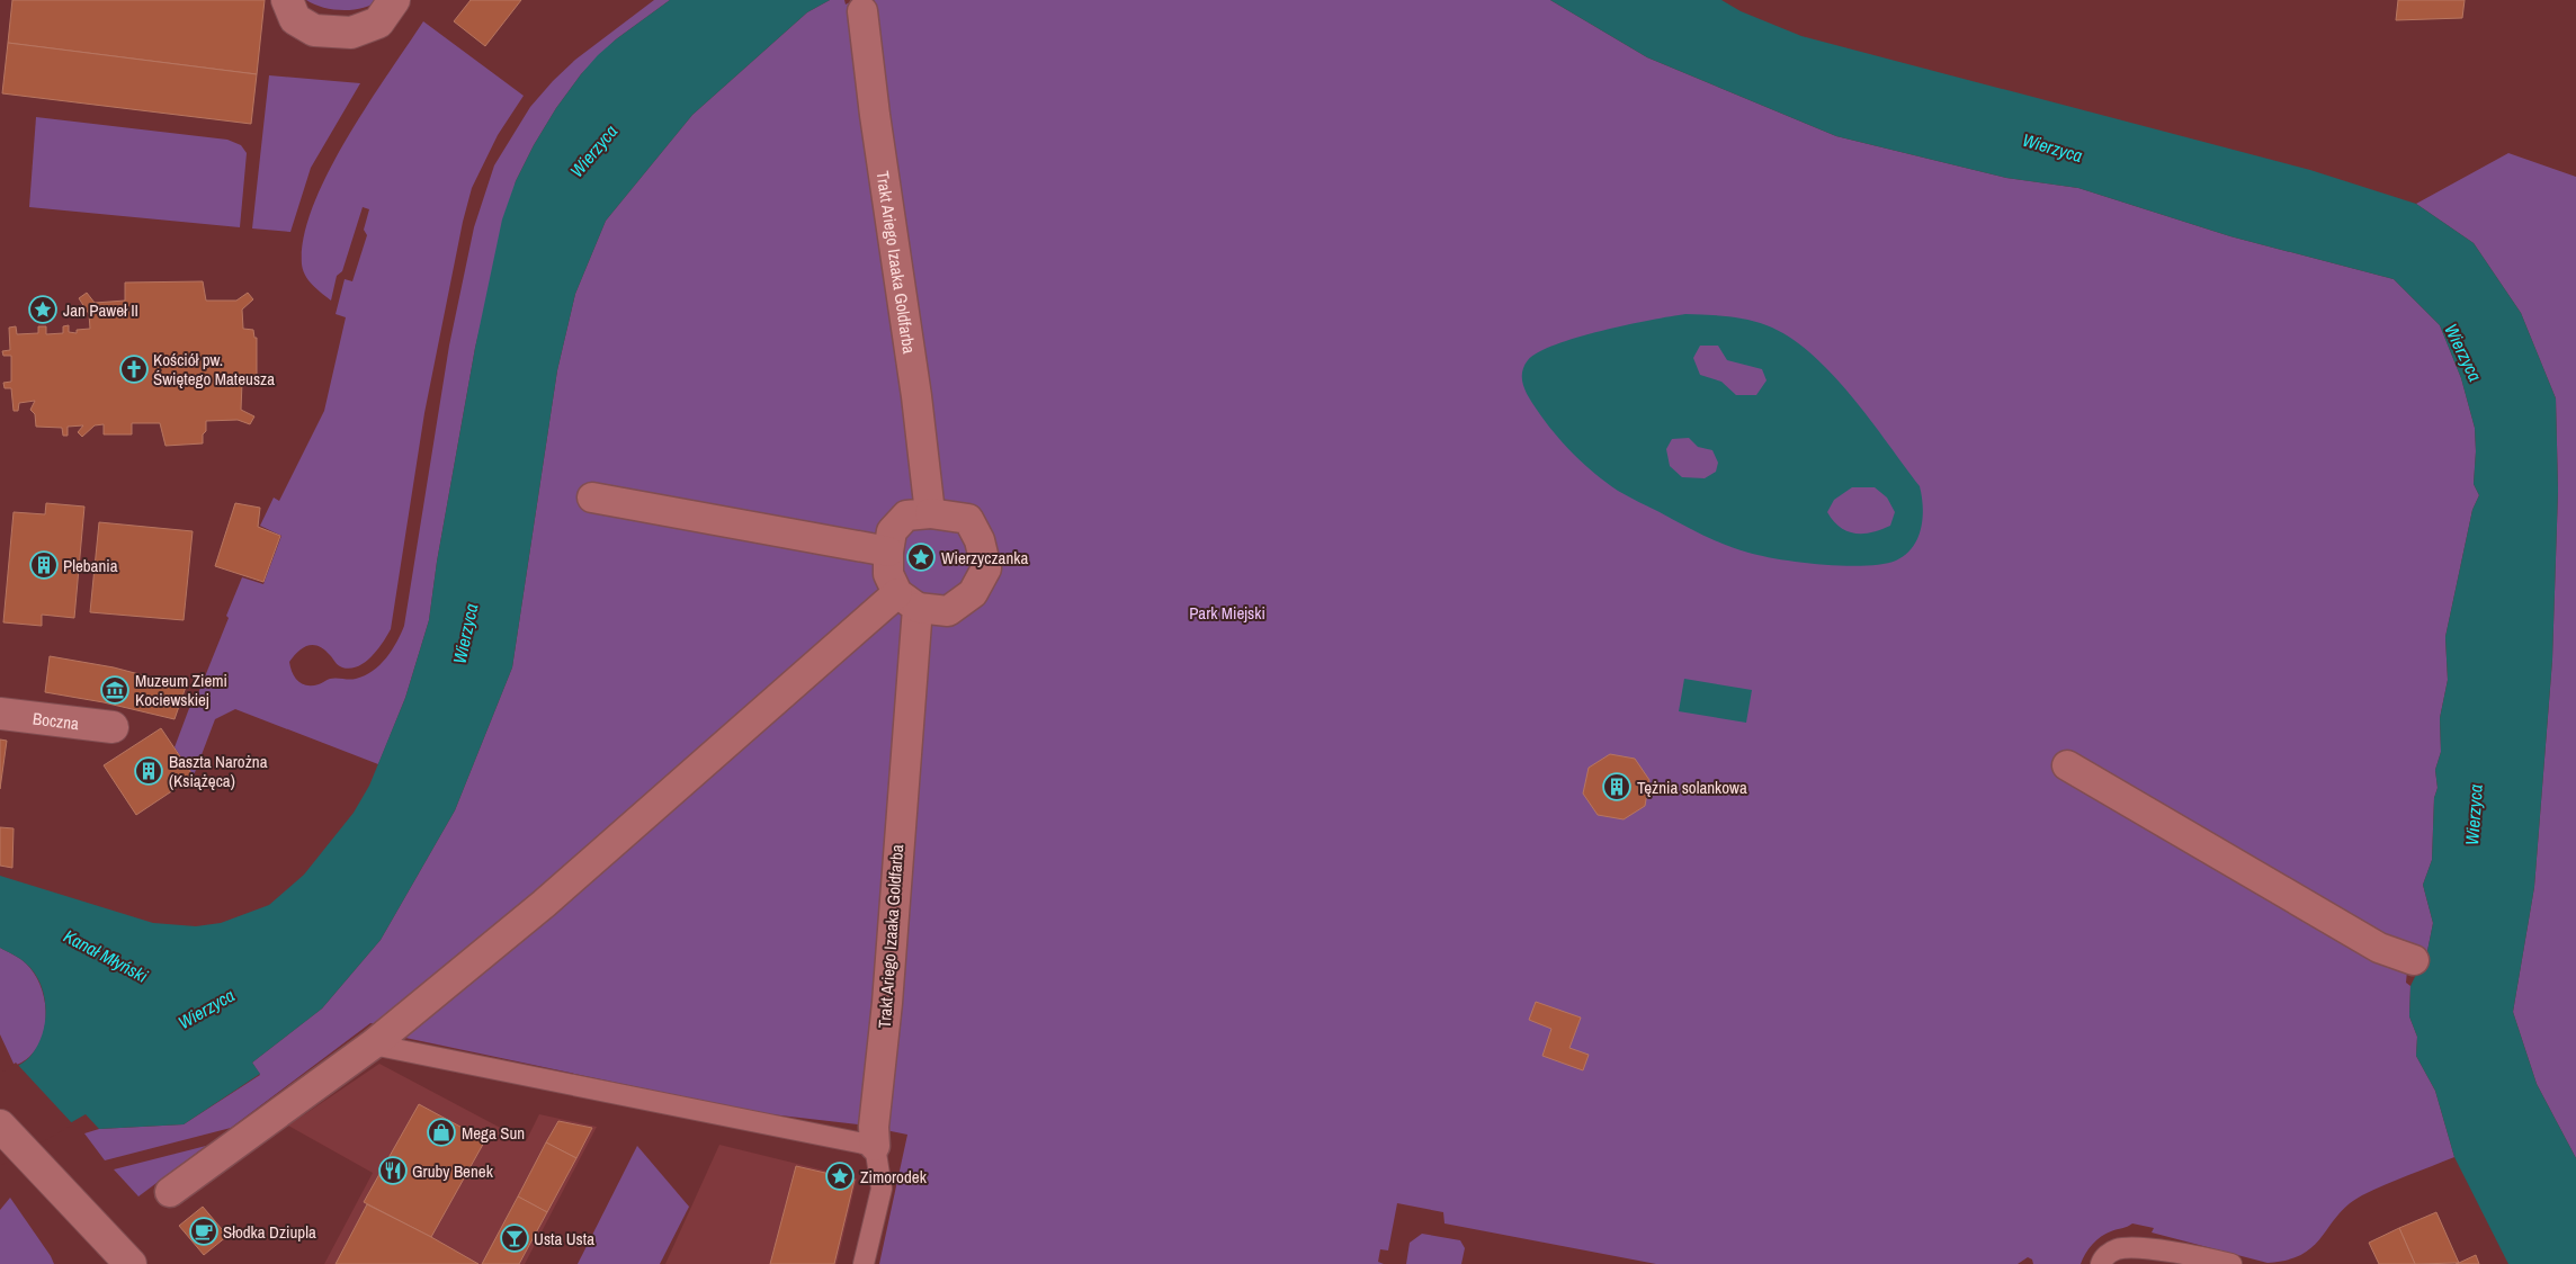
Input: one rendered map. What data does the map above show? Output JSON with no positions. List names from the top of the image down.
{
  "streets": {
    "street": ["Trakt Ariego Izaaka Goldfarba", "Boczna"]
  },
  "water": ["Wierzyca", "Kanał Młyński"],
  "parks": ["Park Miejski"],
  "places": {
    "place": ["Jan Paweł II", "Wierzyczanka", "Zimorodek"],
    "church": ["Kościół pw. Świętego Mateusza"],
    "building": ["Plebania", "Baszta Narożna (Książęca)", "Tężnia solankowa"],
    "museum": ["Muzeum Ziemi Kociewskiej"],
    "shop": ["Mega Sun"],
    "restaurant": ["Gruby Benek"],
    "cafe": ["Słodka Dziupla"],
    "bar": ["Usta Usta"]
  }
}
